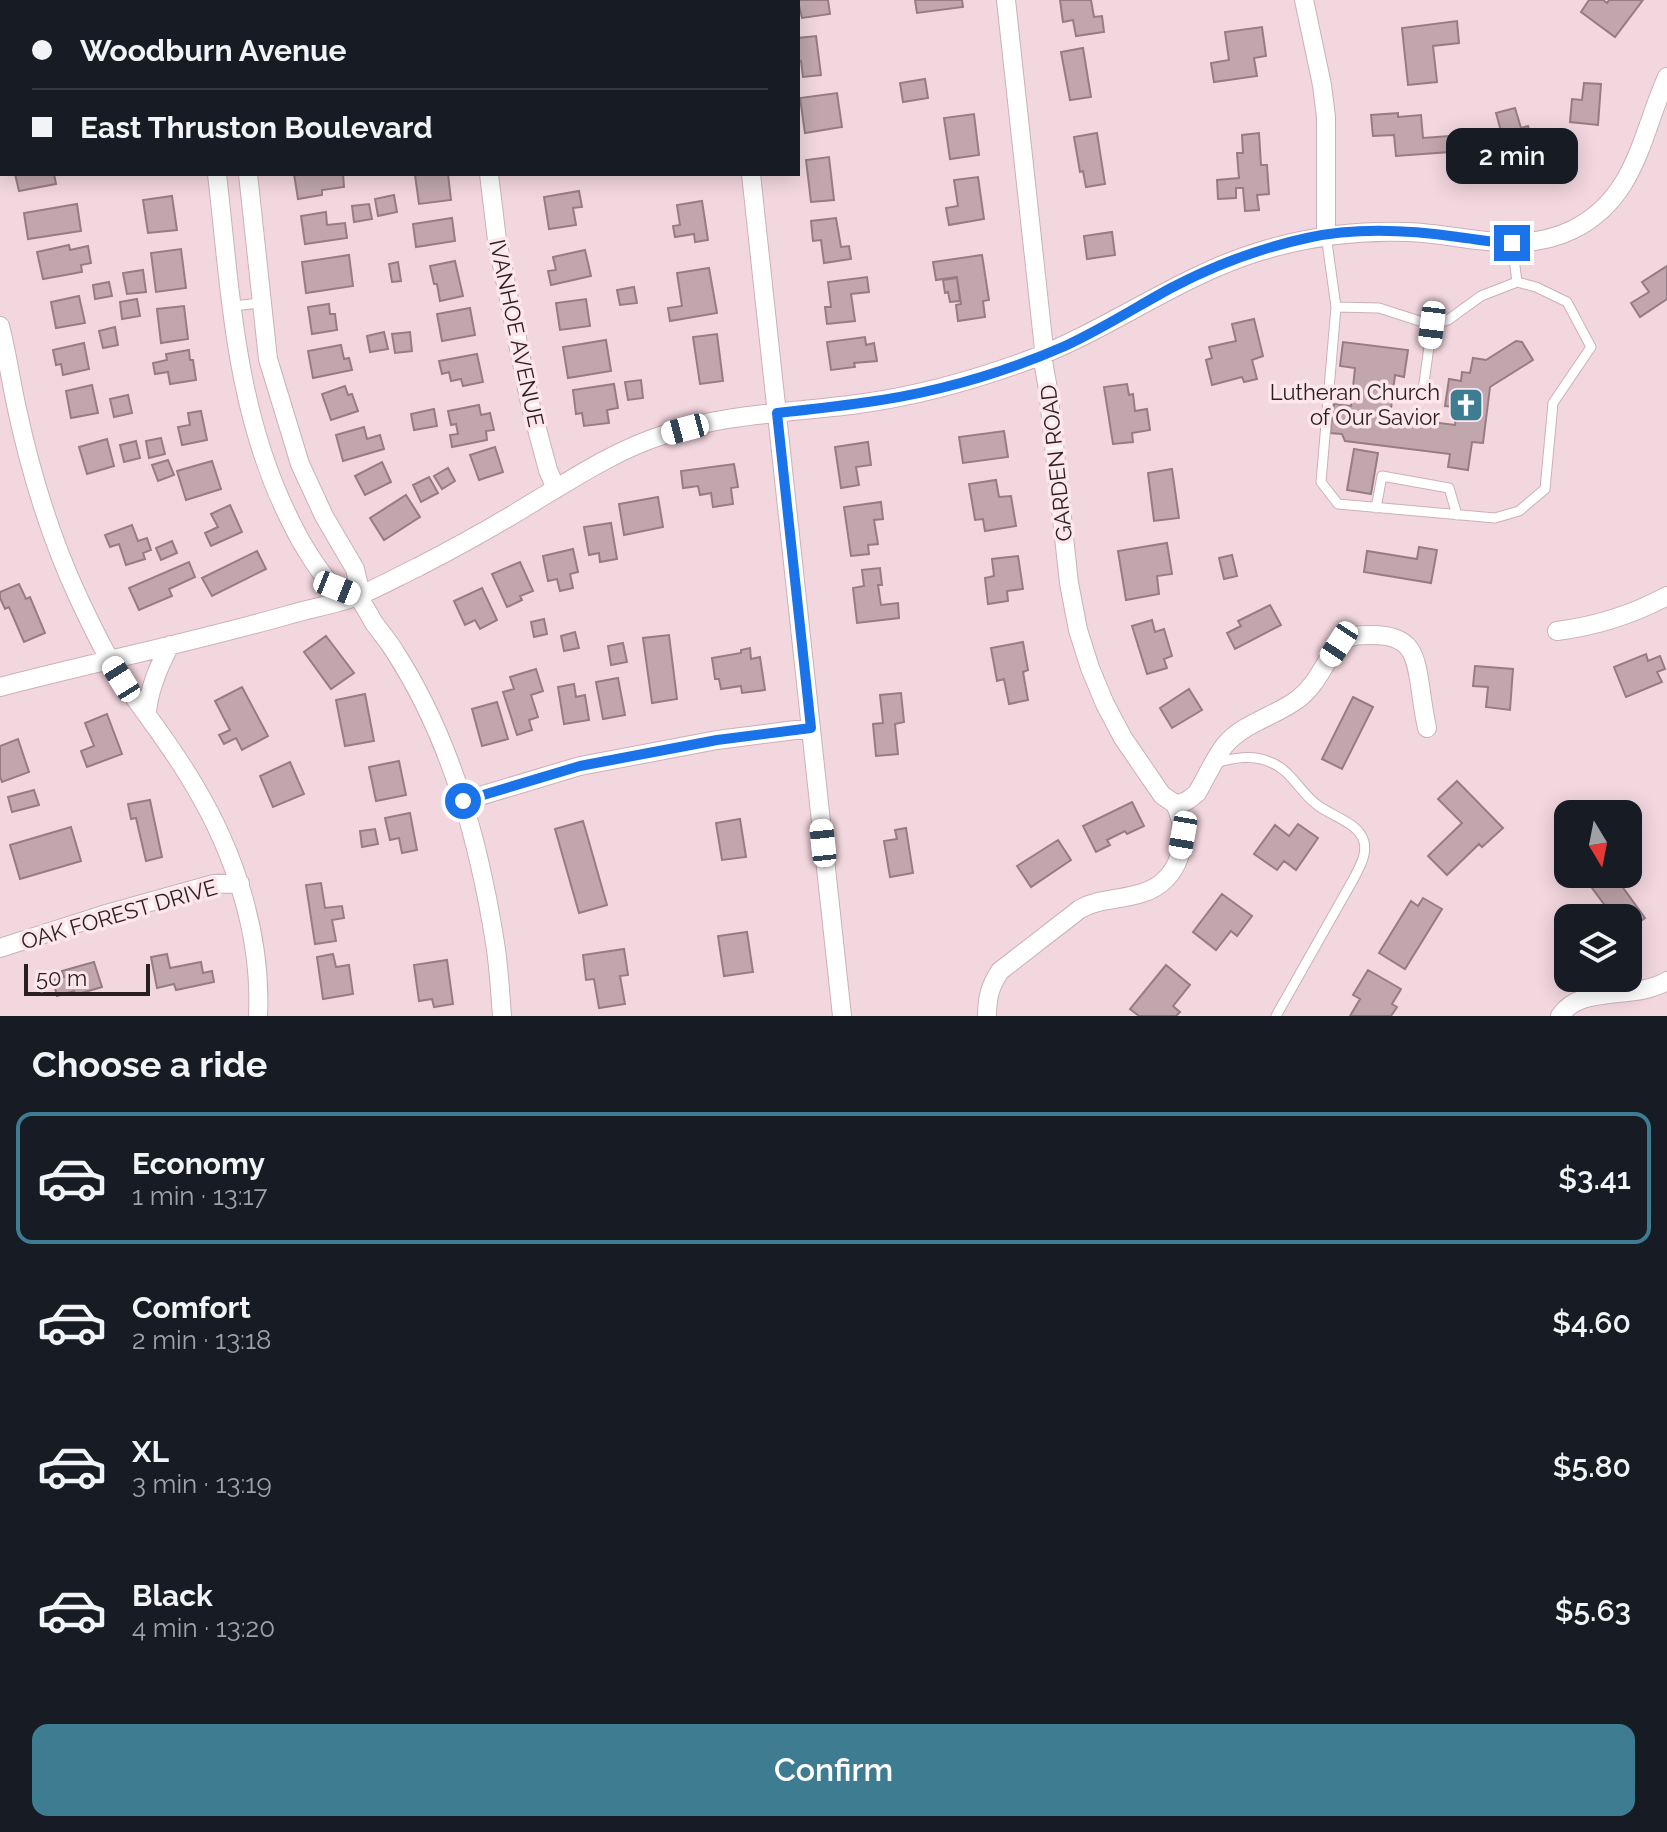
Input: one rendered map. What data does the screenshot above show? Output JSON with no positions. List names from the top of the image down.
{
  "streets": {
    "street": ["IVANHOE AVENUE", "GARDEN ROAD", "OAK FOREST DRIVE"]
  },
  "places": {
    "church": ["Lutheran Church of Our Savior"]
  },
  "scale_bar": "50 m",
  "north": "bottom",
  "page": {
    "banner": ["Woodburn Avenue", "East Thruston Boulevard"],
    "bubble": "2 min",
    "scale": "50 m",
    "heading": "Choose a ride",
    "list": [
      {
        "name": "Economy",
        "note": "1 min · 13:17",
        "value": "$3.41"
      },
      {
        "name": "Comfort",
        "note": "2 min · 13:18",
        "value": "$4.60"
      },
      {
        "name": "XL",
        "note": "3 min · 13:19",
        "value": "$5.80"
      },
      {
        "name": "Black",
        "note": "4 min · 13:20",
        "value": "$5.63"
      }
    ],
    "buttons": "Confirm"
  }
}
